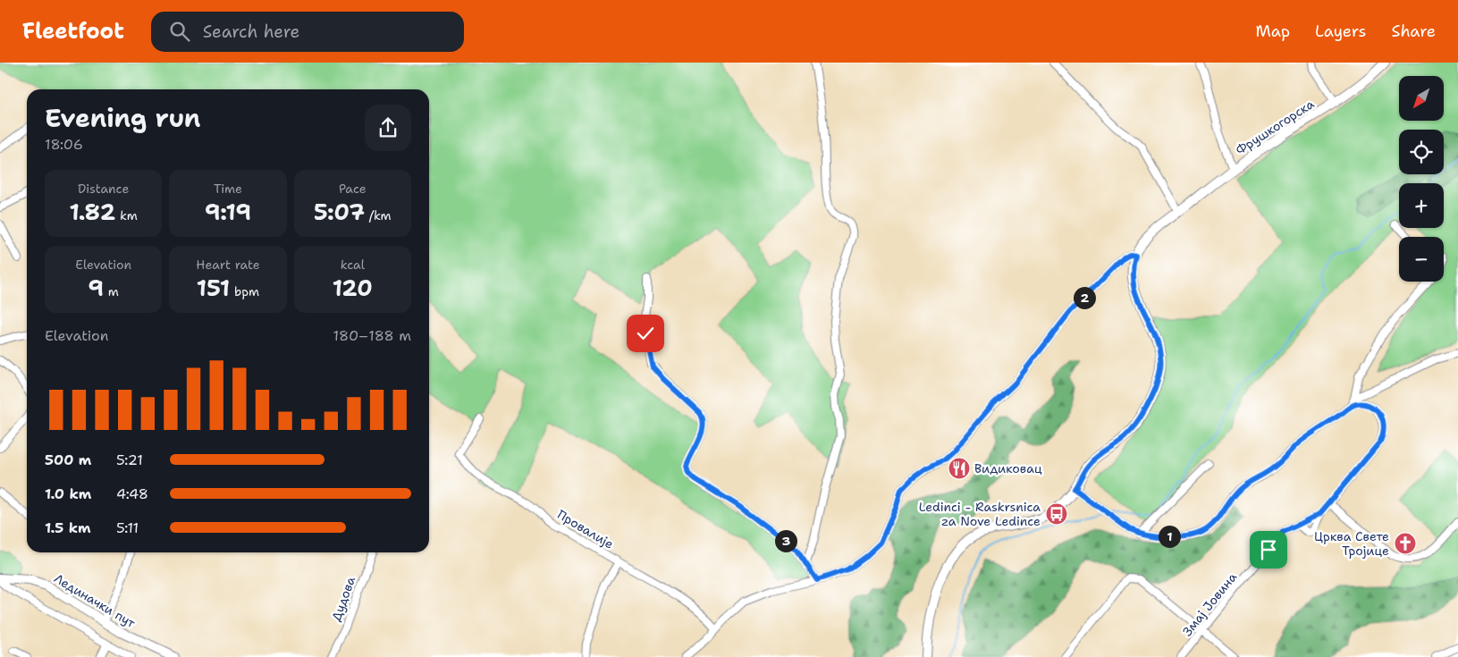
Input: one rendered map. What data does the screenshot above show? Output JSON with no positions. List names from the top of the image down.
{
  "streets": {
    "street": [
      "Фрушкогорска",
      "Провалије",
      "Дудова",
      "Лединачки пут",
      "Змај Јовина"
    ]
  },
  "places": {
    "restaurant": ["Видиковац"],
    "bus stop": ["Ledinci - Raskrsnica za Nove Ledince"],
    "church": ["Црква Свете Тројице"]
  },
  "north": "bottom left",
  "page": {
    "header": "Fleetfoot",
    "search": "Search here",
    "nav": ["Map", "Layers", "Share"],
    "map_buttons": ["+", "−"],
    "heading": ["Evening run", "18:06"],
    "stats": [
      ["Distance", "1.82 km"],
      ["Time", "9:19"],
      ["Pace", "5:07 /km"],
      ["Elevation", "9 m"],
      ["Heart rate", "151 bpm"],
      ["kcal", "120"]
    ],
    "pins": ["2", "1", "3"],
    "chart": ["Elevation", "180–188 m"],
    "list": [
      {
        "name": "500 m",
        "note": "5:21"
      },
      {
        "name": "1.0 km",
        "note": "4:48"
      },
      {
        "name": "1.5 km",
        "note": "5:11"
      }
    ]
  }
}
